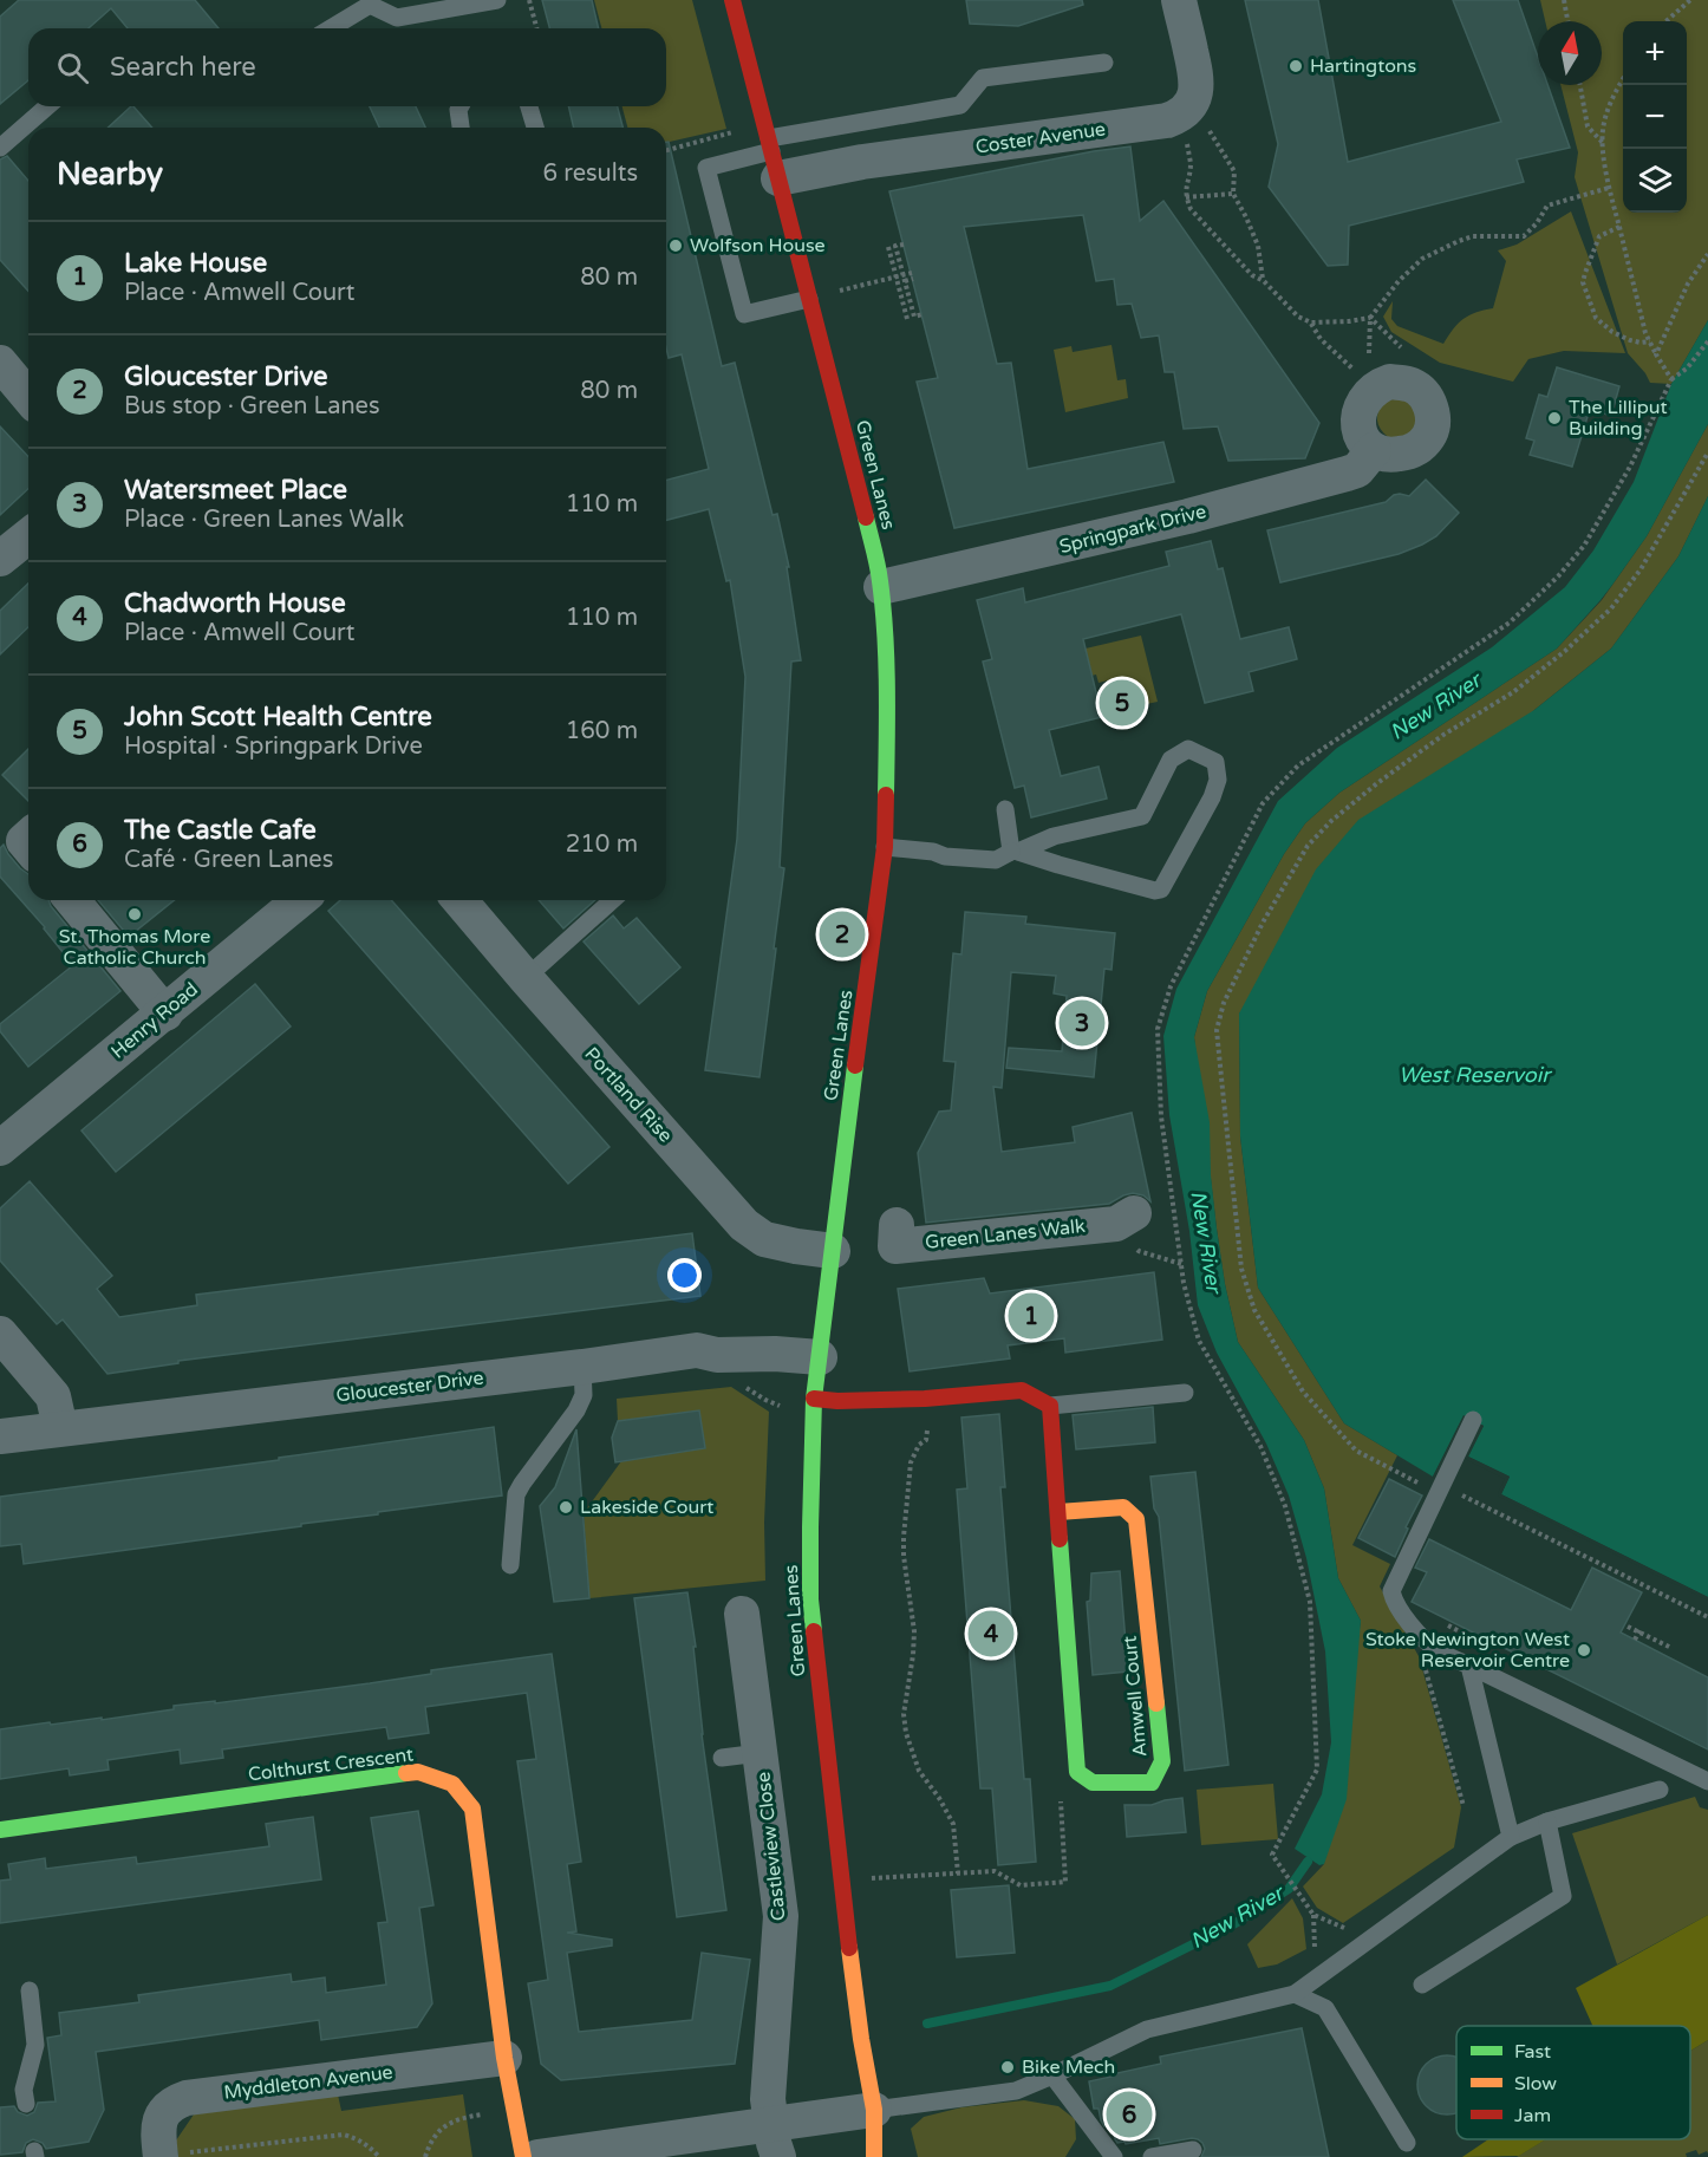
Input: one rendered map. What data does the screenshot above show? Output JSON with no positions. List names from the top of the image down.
{
  "streets": {
    "main road": ["Green Lanes", "Amwell Court", "Colthurst Crescent"],
    "street": [
      "Coster Avenue",
      "Springpark Drive",
      "Henry Road",
      "Portland Rise",
      "Green Lanes Walk",
      "Gloucester Drive",
      "Castleview Close",
      "Myddleton Avenue"
    ]
  },
  "crossings": [
    ["Coster Avenue", "Green Lanes"],
    ["Green Lanes", "Springpark Drive"],
    ["Green Lanes", "Portland Rise"],
    ["Green Lanes", "Gloucester Drive"],
    ["Colthurst Crescent", "Myddleton Avenue"]
  ],
  "water": ["New River", "West Reservoir"],
  "places": [
    "Hartingtons",
    "Wolfson House",
    "The Lilliput Building",
    "St. Thomas More Catholic Church",
    "Lakeside Court",
    "Stoke Newington West Reservoir Centre",
    "Bike Mech"
  ],
  "legend": ["Fast", "Slow", "Jam"],
  "north": "top",
  "page": {
    "map_buttons": ["+", "−"],
    "search": "Search here",
    "heading": ["Nearby", "6 results"],
    "list": [
      {
        "mark": "1",
        "name": "Lake House",
        "note": "Place · Amwell Court",
        "value": "80 m"
      },
      {
        "mark": "2",
        "name": "Gloucester Drive",
        "note": "Bus stop · Green Lanes",
        "value": "80 m"
      },
      {
        "mark": "3",
        "name": "Watersmeet Place",
        "note": "Place · Green Lanes Walk",
        "value": "110 m"
      },
      {
        "mark": "4",
        "name": "Chadworth House",
        "note": "Place · Amwell Court",
        "value": "110 m"
      },
      {
        "mark": "5",
        "name": "John Scott Health Centre",
        "note": "Hospital · Springpark Drive",
        "value": "160 m"
      },
      {
        "mark": "6",
        "name": "The Castle Cafe",
        "note": "Café · Green Lanes",
        "value": "210 m"
      }
    ],
    "pins": [
      "5",
      "2",
      "3",
      "1",
      "4",
      "6"
    ]
  }
}
